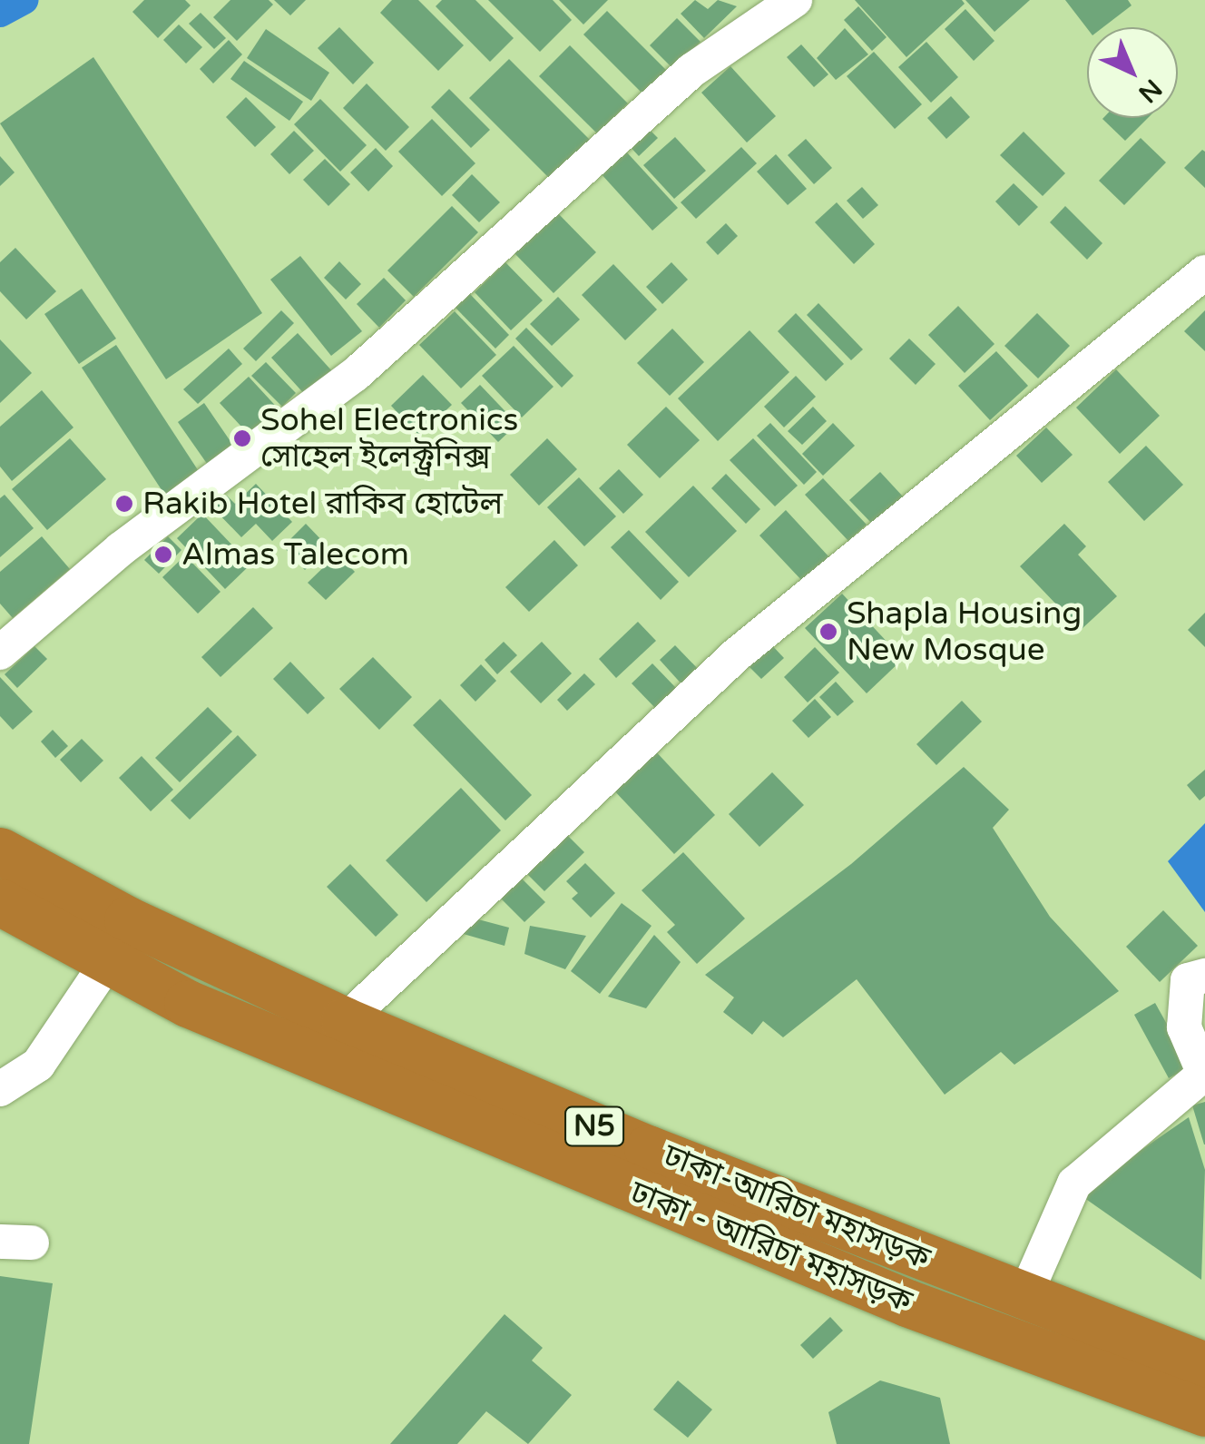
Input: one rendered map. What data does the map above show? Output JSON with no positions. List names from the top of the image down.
{
  "streets": {
    "highway": ["N5", "ঢাকা-আরিচা মহাসড়ক", "ঢাকা - আরিচা মহাসড়ক"]
  },
  "places": [
    "Sohel Electronics সোহেল ইলেক্ট্রনিক্স",
    "Rakib Hotel রাকিব হোটেল",
    "Almas Talecom",
    "Shapla Housing New Mosque"
  ],
  "north": "bottom right"
}
